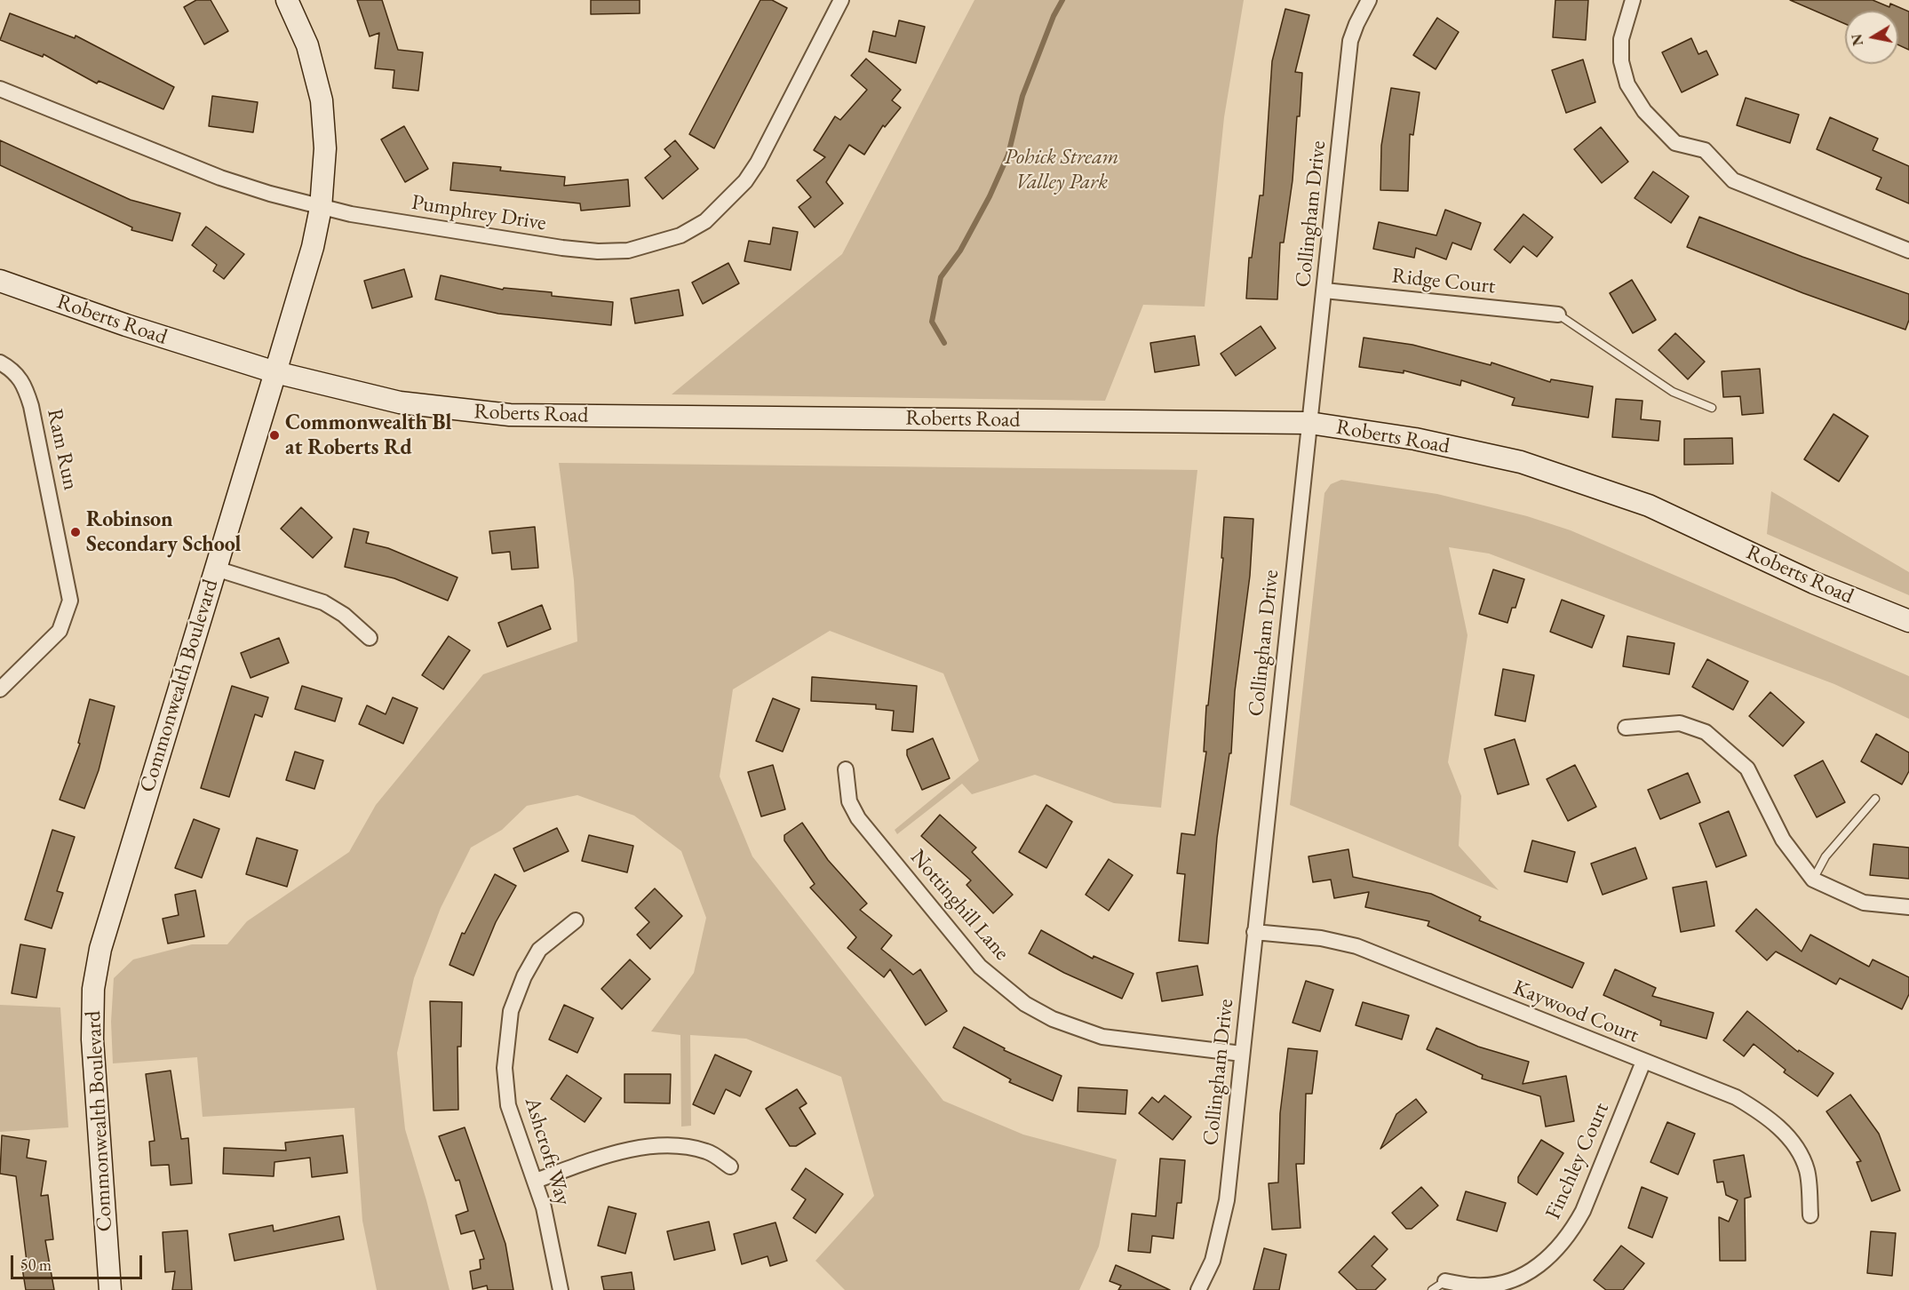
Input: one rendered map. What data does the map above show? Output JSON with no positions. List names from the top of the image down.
{
  "streets": {
    "main road": ["Roberts Road", "Commonwealth Boulevard"],
    "street": [
      "Pumphrey Drive",
      "Collingham Drive",
      "Ridge Court",
      "Ram Run",
      "Nottinghill Lane",
      "Kaywood Court",
      "Ashcroft Way",
      "Finchley Court"
    ]
  },
  "crossings": [
    ["Pumphrey Drive", "Commonwealth Boulevard"],
    ["Collingham Drive", "Ridge Court"],
    ["Collingham Drive", "Roberts Road"],
    ["Collingham Drive", "Nottinghill Lane"],
    ["Collingham Drive", "Kaywood Court"],
    ["Roberts Road", "Commonwealth Boulevard"],
    ["Kaywood Court", "Finchley Court"]
  ],
  "parks": ["Pohick Stream Valley Park"],
  "places": ["Commonwealth Bl at Roberts Rd", "Robinson Secondary School"],
  "scale_bar": "50 m",
  "north": "left"
}
